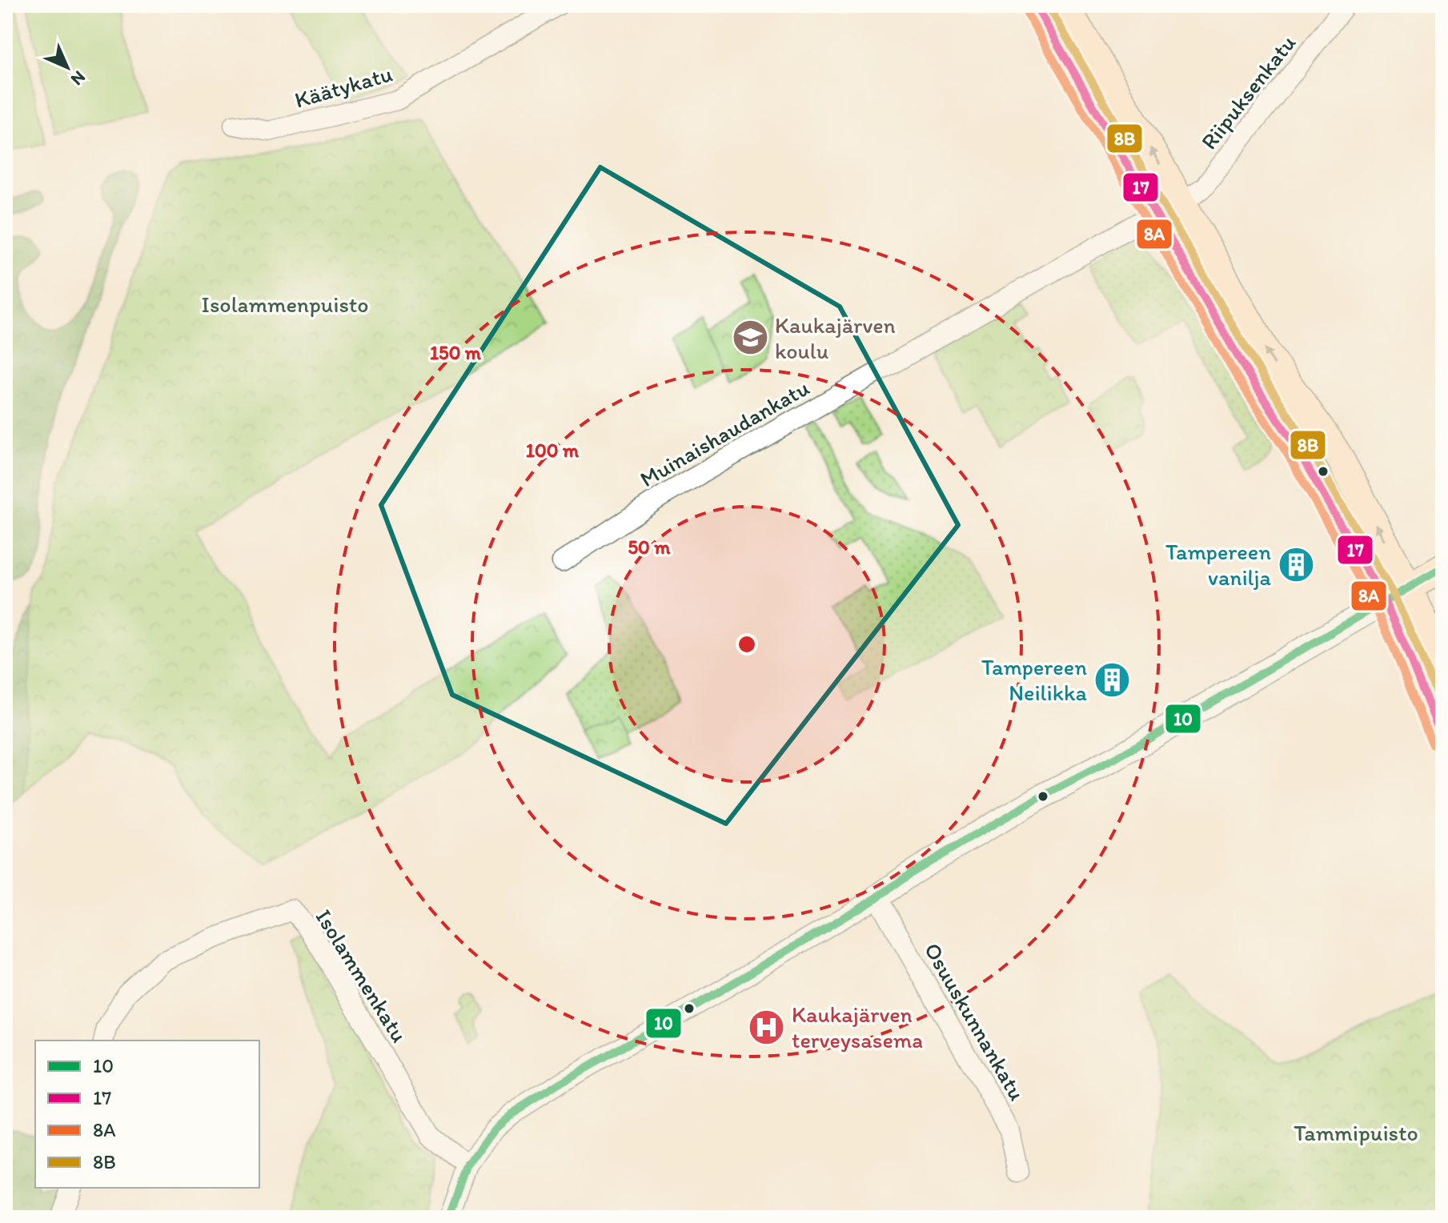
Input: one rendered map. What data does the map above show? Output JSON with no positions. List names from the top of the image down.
{
  "streets": {
    "street": [
      "Käätykatu",
      "Riipuksenkatu",
      "Muinaishaudankatu",
      "Isolammenkatu",
      "Osuuskunnankatu"
    ]
  },
  "crossings": [
    ["Riipuksenkatu", "Muinaishaudankatu"]
  ],
  "parks": ["Isolammenpuisto", "Tammipuisto"],
  "places": {
    "school or university": ["Kaukajärven koulu"],
    "building": ["Tampereen vanilja", "Tampereen Neilikka"],
    "hospital": ["Kaukajärven terveysasema"]
  },
  "lines": [
    "transit line 17",
    "transit line 8B",
    "transit line 8A",
    "transit line 10"
  ],
  "legend": [
    "10",
    "17",
    "8A",
    "8B"
  ],
  "north": "bottom right",
  "rings": ["150 m", "100 m", "50 m"]
}
